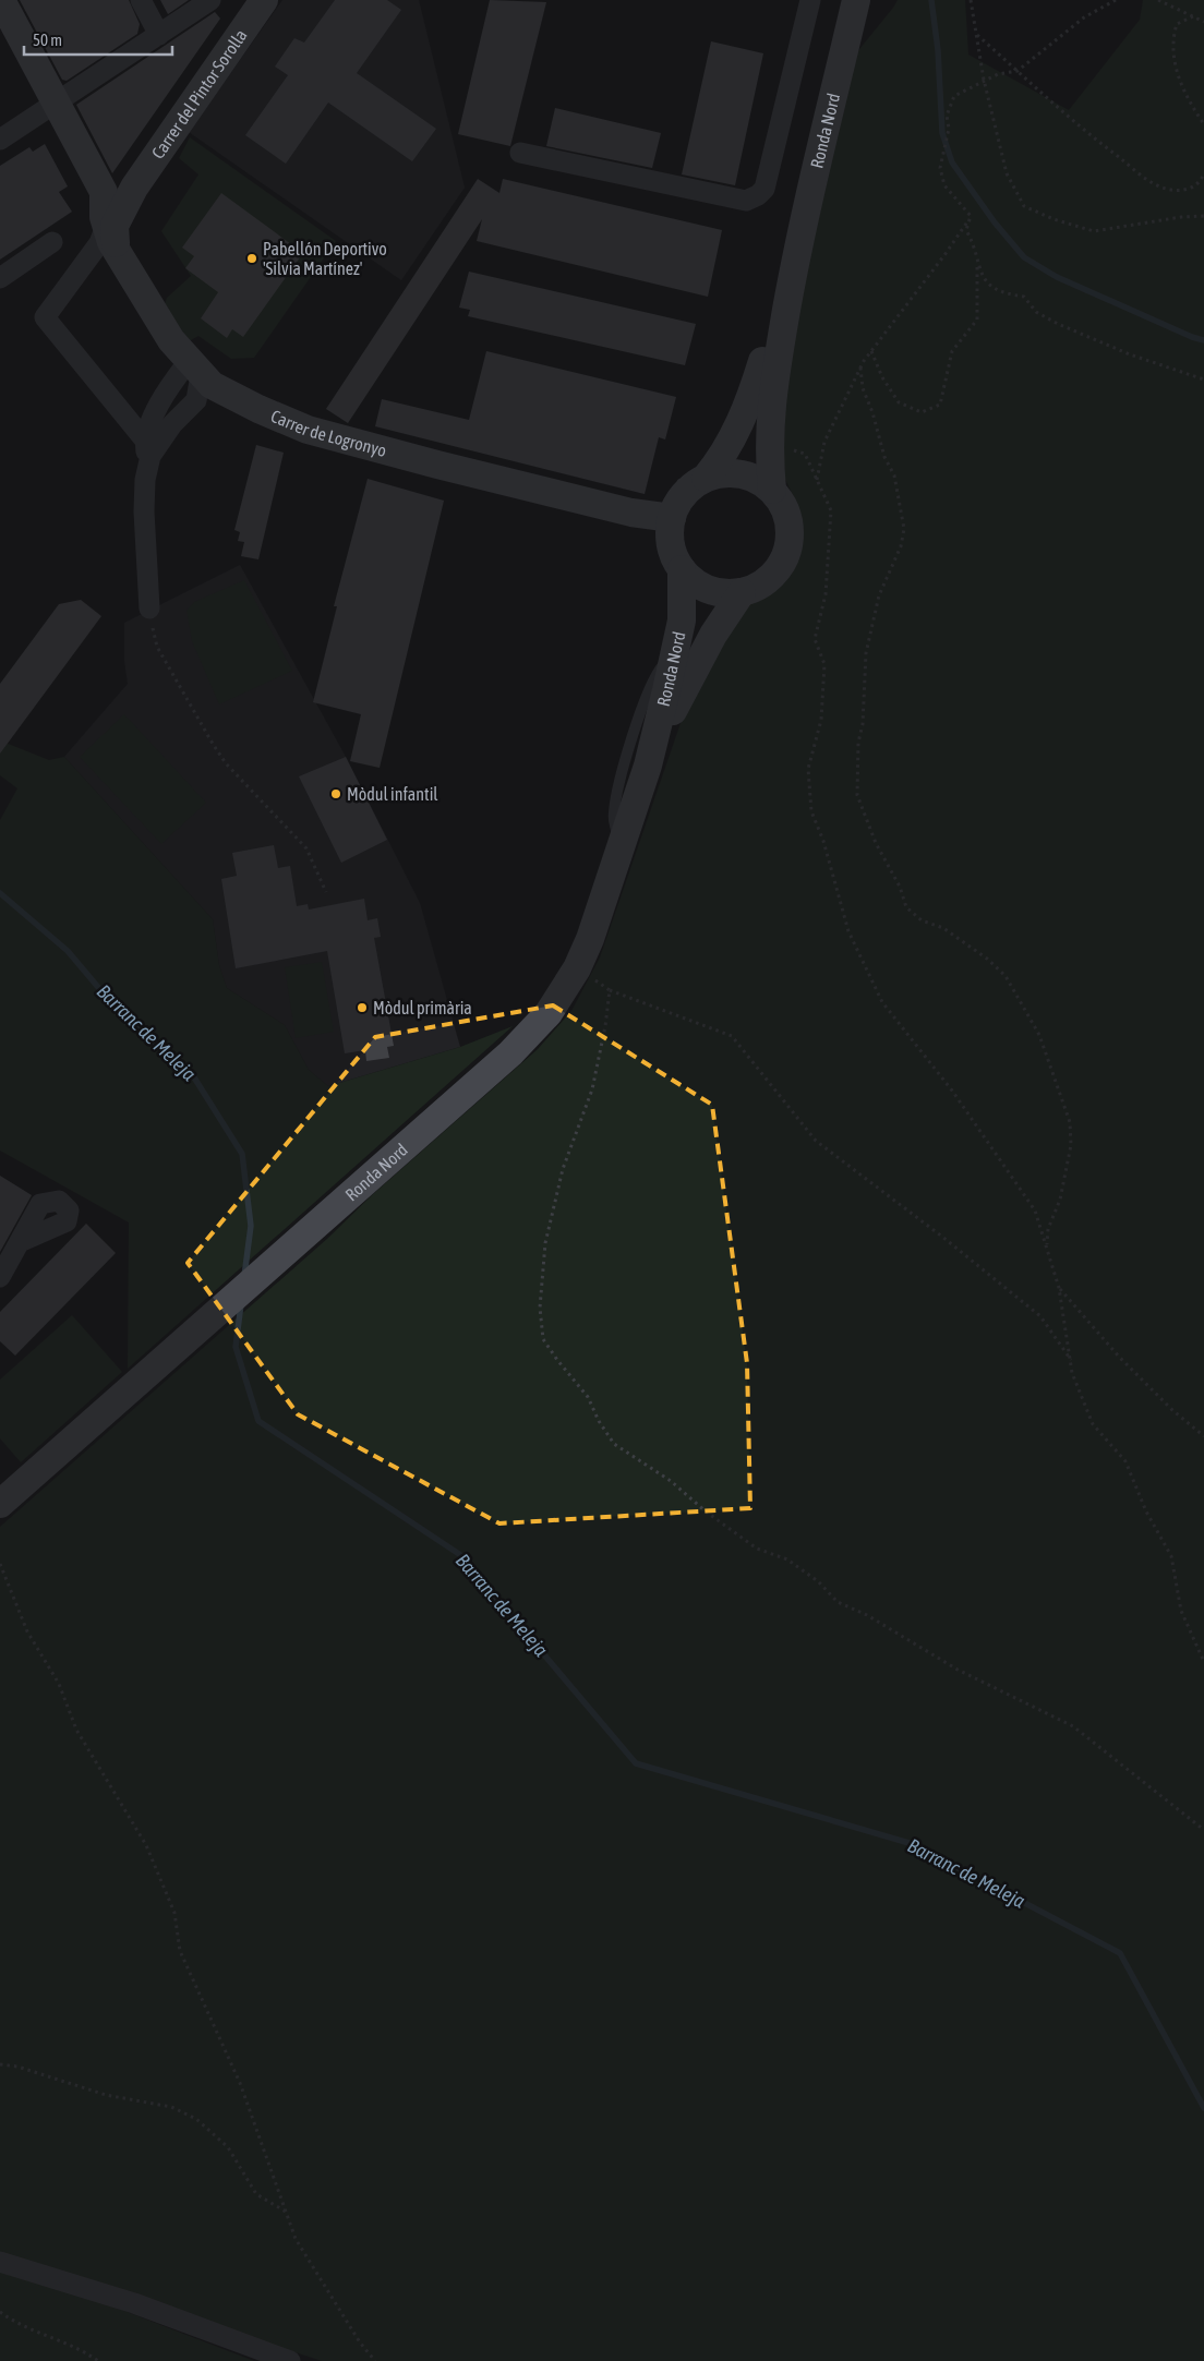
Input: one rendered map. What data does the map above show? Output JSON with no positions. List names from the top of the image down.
{
  "streets": {
    "main road": ["Carrer del Pintor Sorolla", "Ronda Nord", "Carrer de Logronyo"]
  },
  "crossings": [
    ["Carrer del Pintor Sorolla", "Carrer de Logronyo"],
    ["Ronda Nord", "Carrer de Logronyo"]
  ],
  "water": ["Barranc de Meleja"],
  "places": ["Pabellón Deportivo 'Silvia Martínez'", "Mòdul infantil", "Mòdul primària"],
  "scale_bar": "50 m"
}
